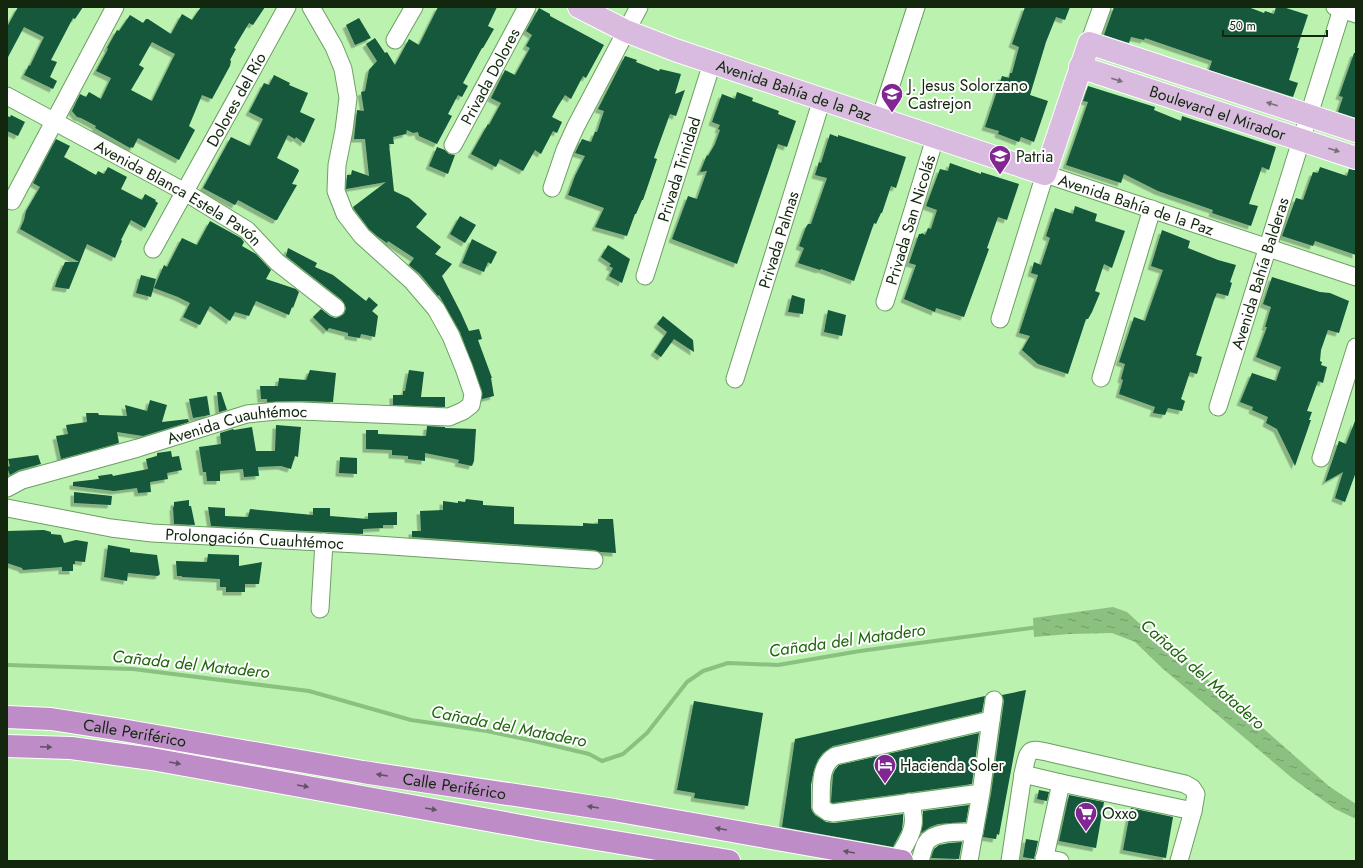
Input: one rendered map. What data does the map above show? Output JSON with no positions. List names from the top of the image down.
{
  "streets": {
    "highway": ["Calle Periférico"],
    "main road": ["Avenida Bahía de la Paz", "Boulevard el Mirador"],
    "street": [
      "Privada Dolores",
      "Dolores del Río",
      "Privada Trinidad",
      "Avenida Blanca Estela Pavón",
      "Privada San Nicolás",
      "Privada Palmas",
      "Avenida Bahía Balderas",
      "Avenida Cuauhtémoc",
      "Prolongación Cuauhtémoc"
    ]
  },
  "crossings": [
    ["Avenida Bahía de la Paz", "Privada Trinidad"],
    ["Avenida Bahía de la Paz", "Privada San Nicolás"],
    ["Avenida Bahía de la Paz", "Privada Palmas"],
    ["Avenida Bahía de la Paz", "Avenida Bahía Balderas"],
    ["Dolores del Río", "Avenida Blanca Estela Pavón"],
    ["Boulevard el Mirador", "Avenida Bahía Balderas"]
  ],
  "water": ["Cañada del Matadero"],
  "places": {
    "school or university": ["J. Jesus Solorzano Castrejon", "Patria"],
    "hotel": ["Hacienda Soler"],
    "supermarket": ["Oxxo"]
  },
  "scale_bar": "50 m"
}
